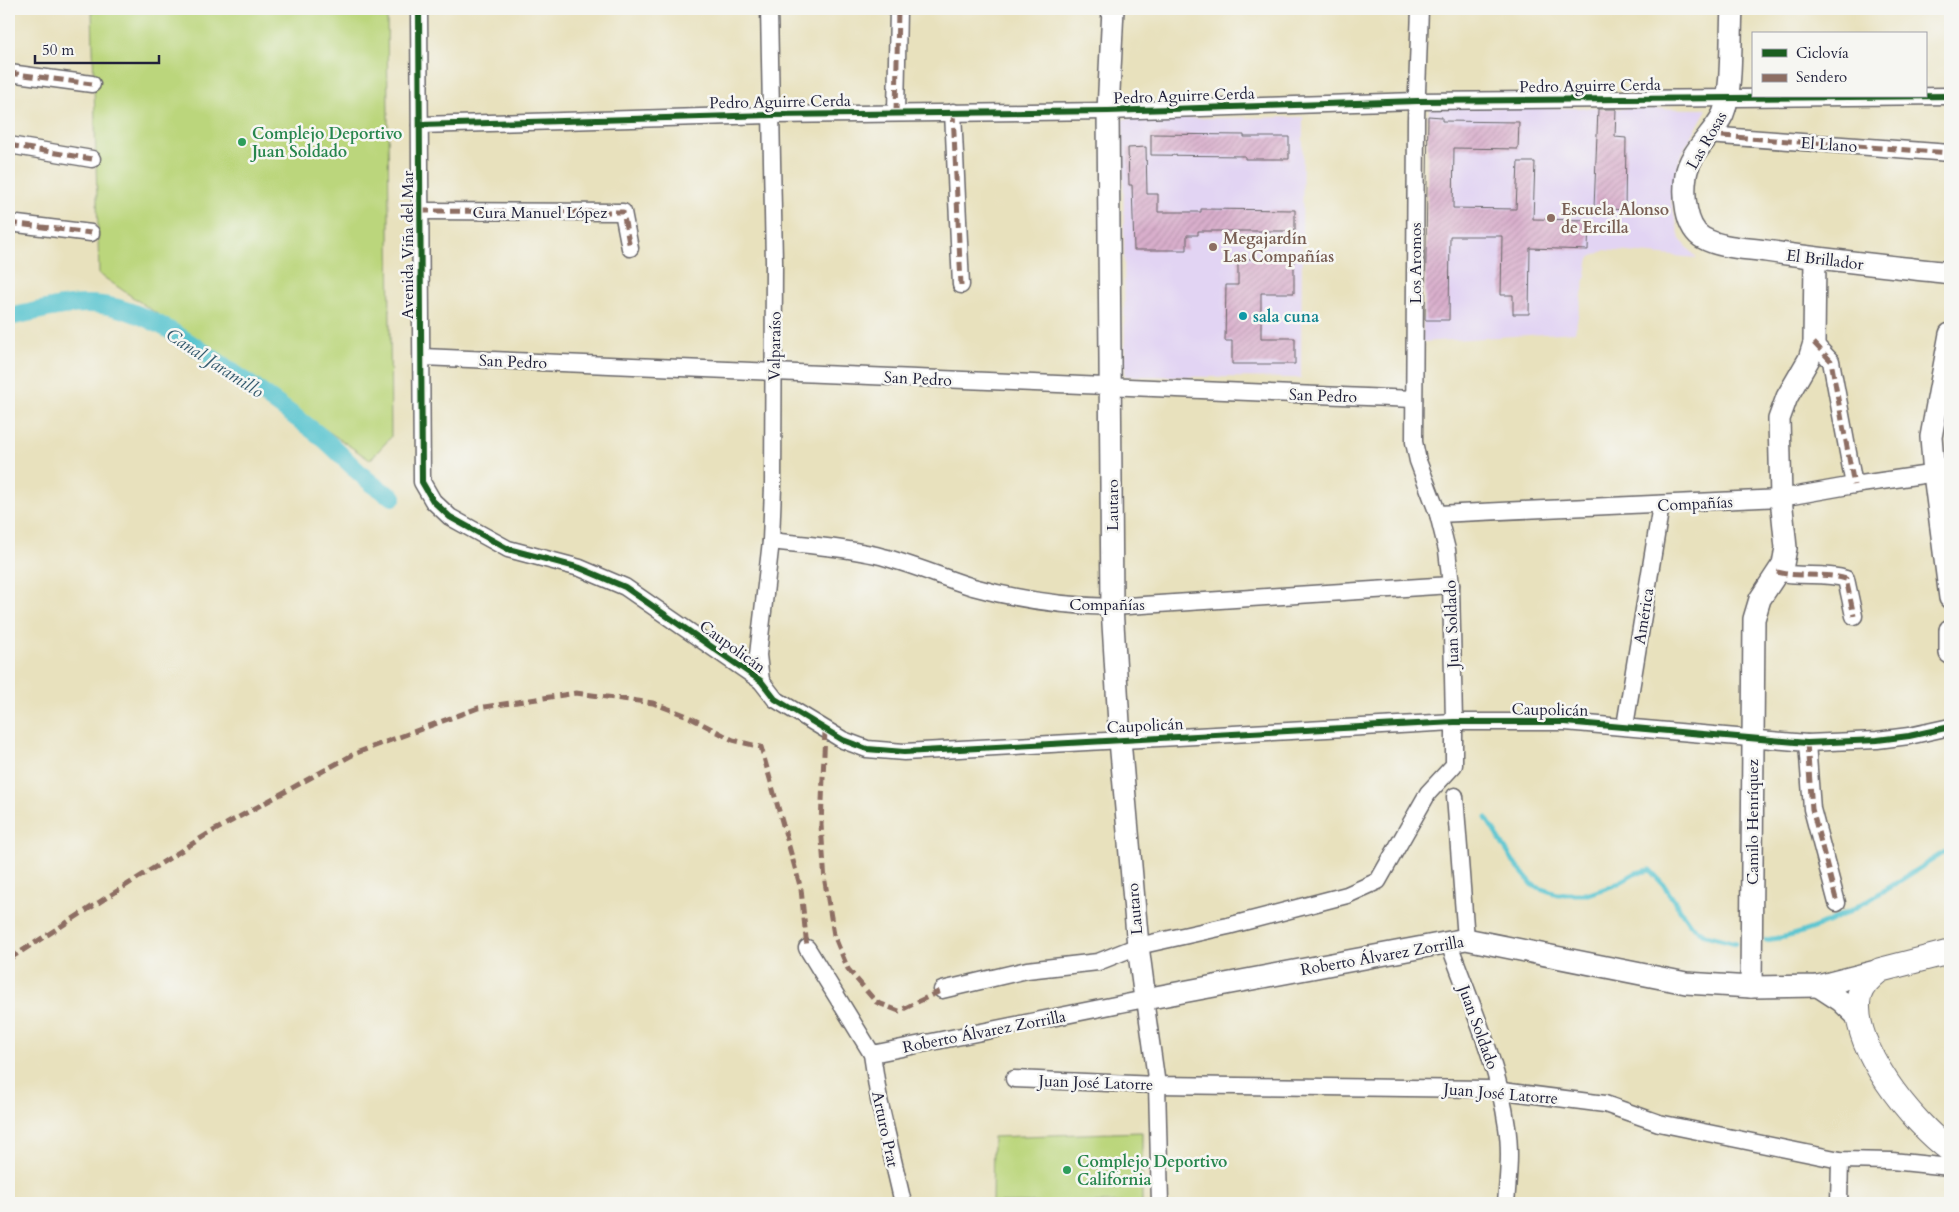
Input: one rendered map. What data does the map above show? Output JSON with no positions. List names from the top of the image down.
{
  "streets": {
    "main road": ["Roberto Álvarez Zorrilla"],
    "street": [
      "Pedro Aguirre Cerda",
      "Las Rosas",
      "El Llano",
      "Cura Manuel López",
      "Avenida Viña del Mar",
      "El Brillador",
      "Los Aromos",
      "Valparaíso",
      "San Pedro",
      "Compañías",
      "Lautaro",
      "América",
      "Juan Soldado",
      "Caupolicán",
      "Camilo Henríquez",
      "Juan José Latorre",
      "Arturo Prat"
    ]
  },
  "crossings": [
    ["Pedro Aguirre Cerda", "Las Rosas"],
    ["Pedro Aguirre Cerda", "Avenida Viña del Mar"],
    ["Pedro Aguirre Cerda", "Los Aromos"],
    ["Pedro Aguirre Cerda", "Valparaíso"],
    ["Pedro Aguirre Cerda", "Lautaro"],
    ["Las Rosas", "El Llano"],
    ["Las Rosas", "El Brillador"],
    ["Cura Manuel López", "Avenida Viña del Mar"],
    ["Avenida Viña del Mar", "San Pedro"],
    ["Avenida Viña del Mar", "Caupolicán"],
    ["El Brillador", "Camilo Henríquez"],
    ["Los Aromos", "San Pedro"],
    ["Los Aromos", "Compañías"],
    ["Los Aromos", "Juan Soldado"],
    ["Valparaíso", "San Pedro"],
    ["Valparaíso", "Compañías"],
    ["Valparaíso", "Caupolicán"],
    ["San Pedro", "Lautaro"],
    ["Compañías", "Lautaro"],
    ["Compañías", "América"],
    ["Compañías", "Juan Soldado"],
    ["Compañías", "Camilo Henríquez"],
    ["Lautaro", "Juan Soldado"],
    ["Lautaro", "Caupolicán"],
    ["Lautaro", "Roberto Álvarez Zorrilla"],
    ["América", "Caupolicán"],
    ["Juan Soldado", "Caupolicán"],
    ["Juan Soldado", "Roberto Álvarez Zorrilla"],
    ["Juan Soldado", "Juan José Latorre"],
    ["Caupolicán", "Camilo Henríquez"],
    ["Camilo Henríquez", "Roberto Álvarez Zorrilla"],
    ["Roberto Álvarez Zorrilla", "Arturo Prat"]
  ],
  "water": ["Canal Jaramillo"],
  "places": [
    "Complejo Deportivo Juan Soldado",
    "Escuela Alonso de Ercilla",
    "Megajardín Las Compañías",
    "sala cuna",
    "Complejo Deportivo California"
  ],
  "legend": ["Ciclovía", "Sendero"],
  "scale_bar": "50 m"
}
